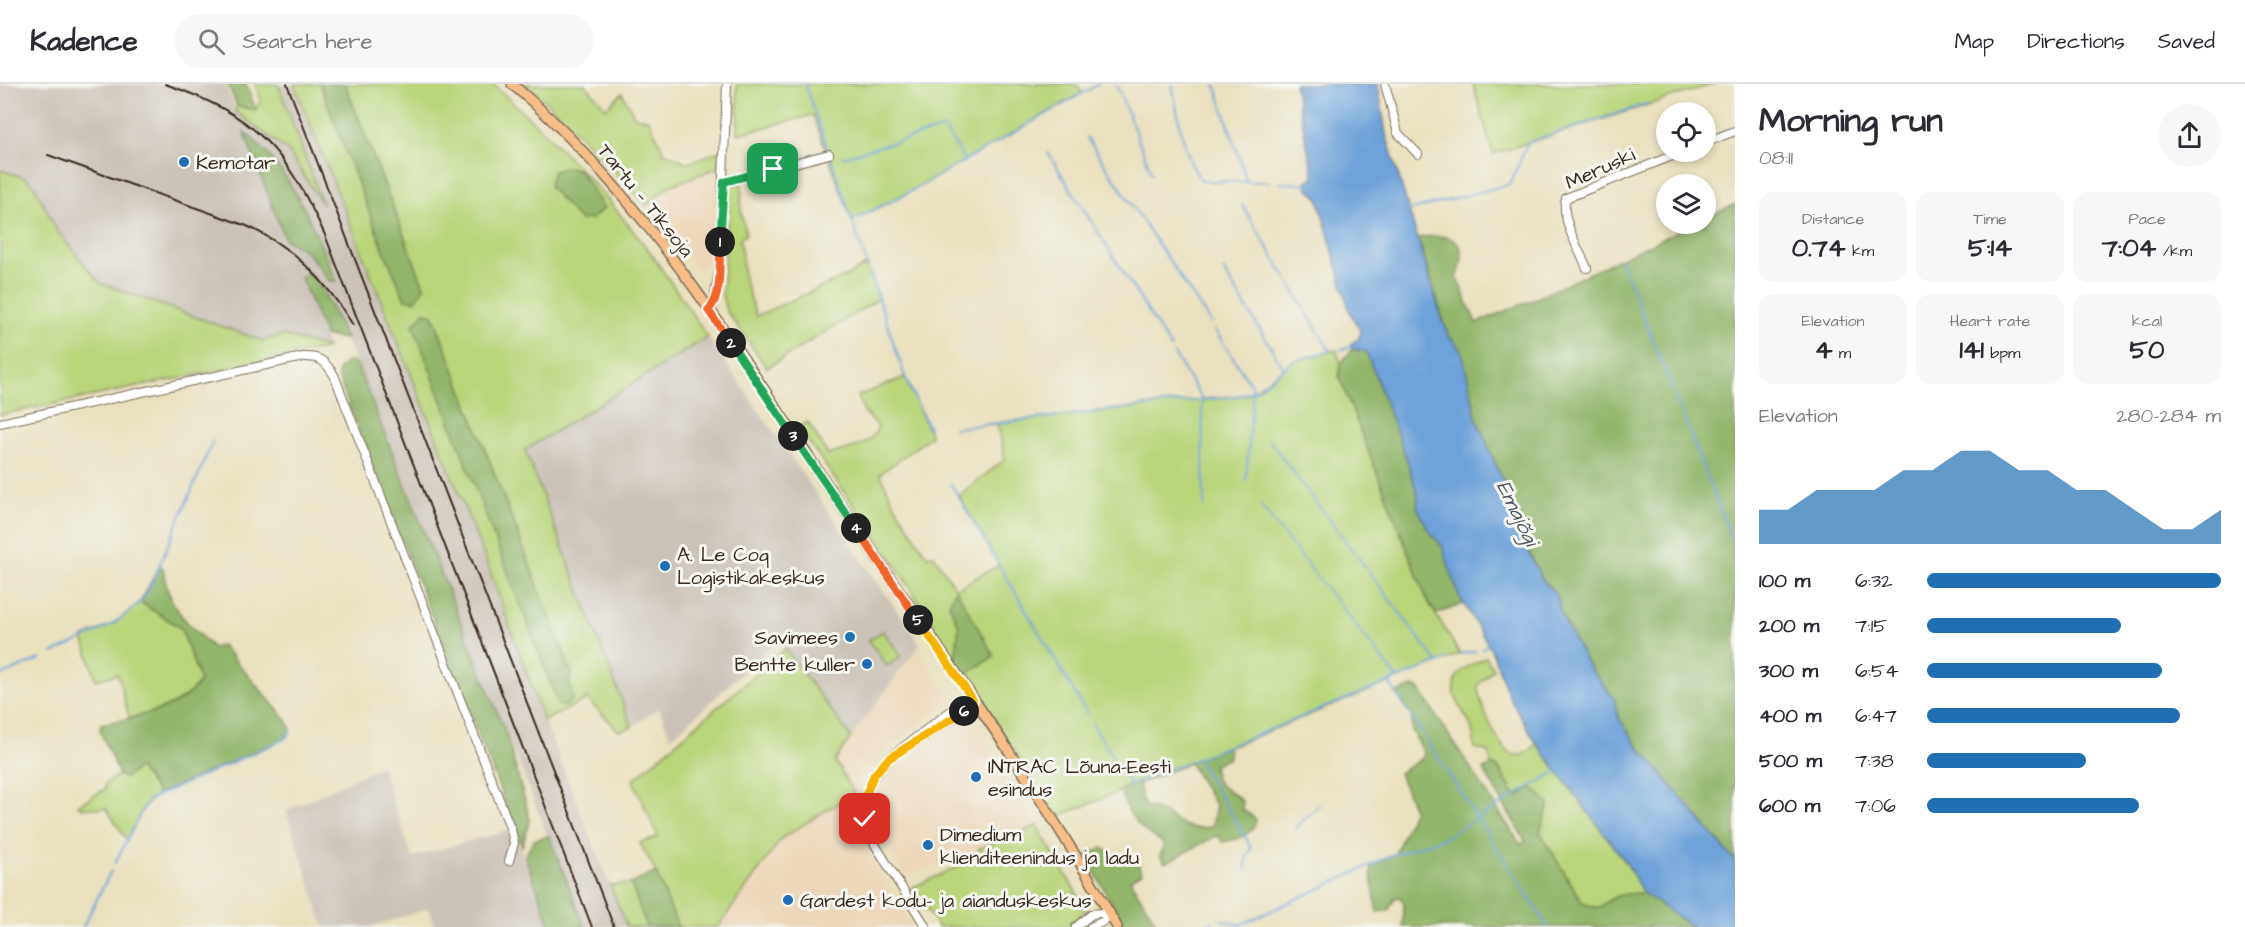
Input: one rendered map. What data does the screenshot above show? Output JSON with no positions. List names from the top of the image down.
{
  "streets": {
    "main road": ["Tartu — Tiksoja"],
    "street": ["Meruski"]
  },
  "water": ["Emajõgi"],
  "places": [
    "Kemotar",
    "A. Le Coq Logistikakeskus",
    "Savimees",
    "Bentte kuller",
    "INTRAC Lõuna-Eesti esindus",
    "Dimedium klienditeenindus ja ladu",
    "Gardest kodu- ja aianduskeskus"
  ],
  "page": {
    "header": "Kadence",
    "search": "Search here",
    "nav": ["Map", "Directions", "Saved"],
    "heading": ["Morning run", "08:11"],
    "stats": [
      ["Distance", "0.74 km"],
      ["Time", "5:14"],
      ["Pace", "7:04 /km"],
      ["Elevation", "4 m"],
      ["Heart rate", "141 bpm"],
      ["kcal", "50"]
    ],
    "pins": [
      "1",
      "2",
      "3",
      "4",
      "5",
      "6"
    ],
    "chart": ["Elevation", "280–284 m"],
    "list": [
      {
        "name": "100 m",
        "note": "6:32"
      },
      {
        "name": "200 m",
        "note": "7:15"
      },
      {
        "name": "300 m",
        "note": "6:54"
      },
      {
        "name": "400 m",
        "note": "6:47"
      },
      {
        "name": "500 m",
        "note": "7:38"
      },
      {
        "name": "600 m",
        "note": "7:06"
      }
    ]
  }
}
